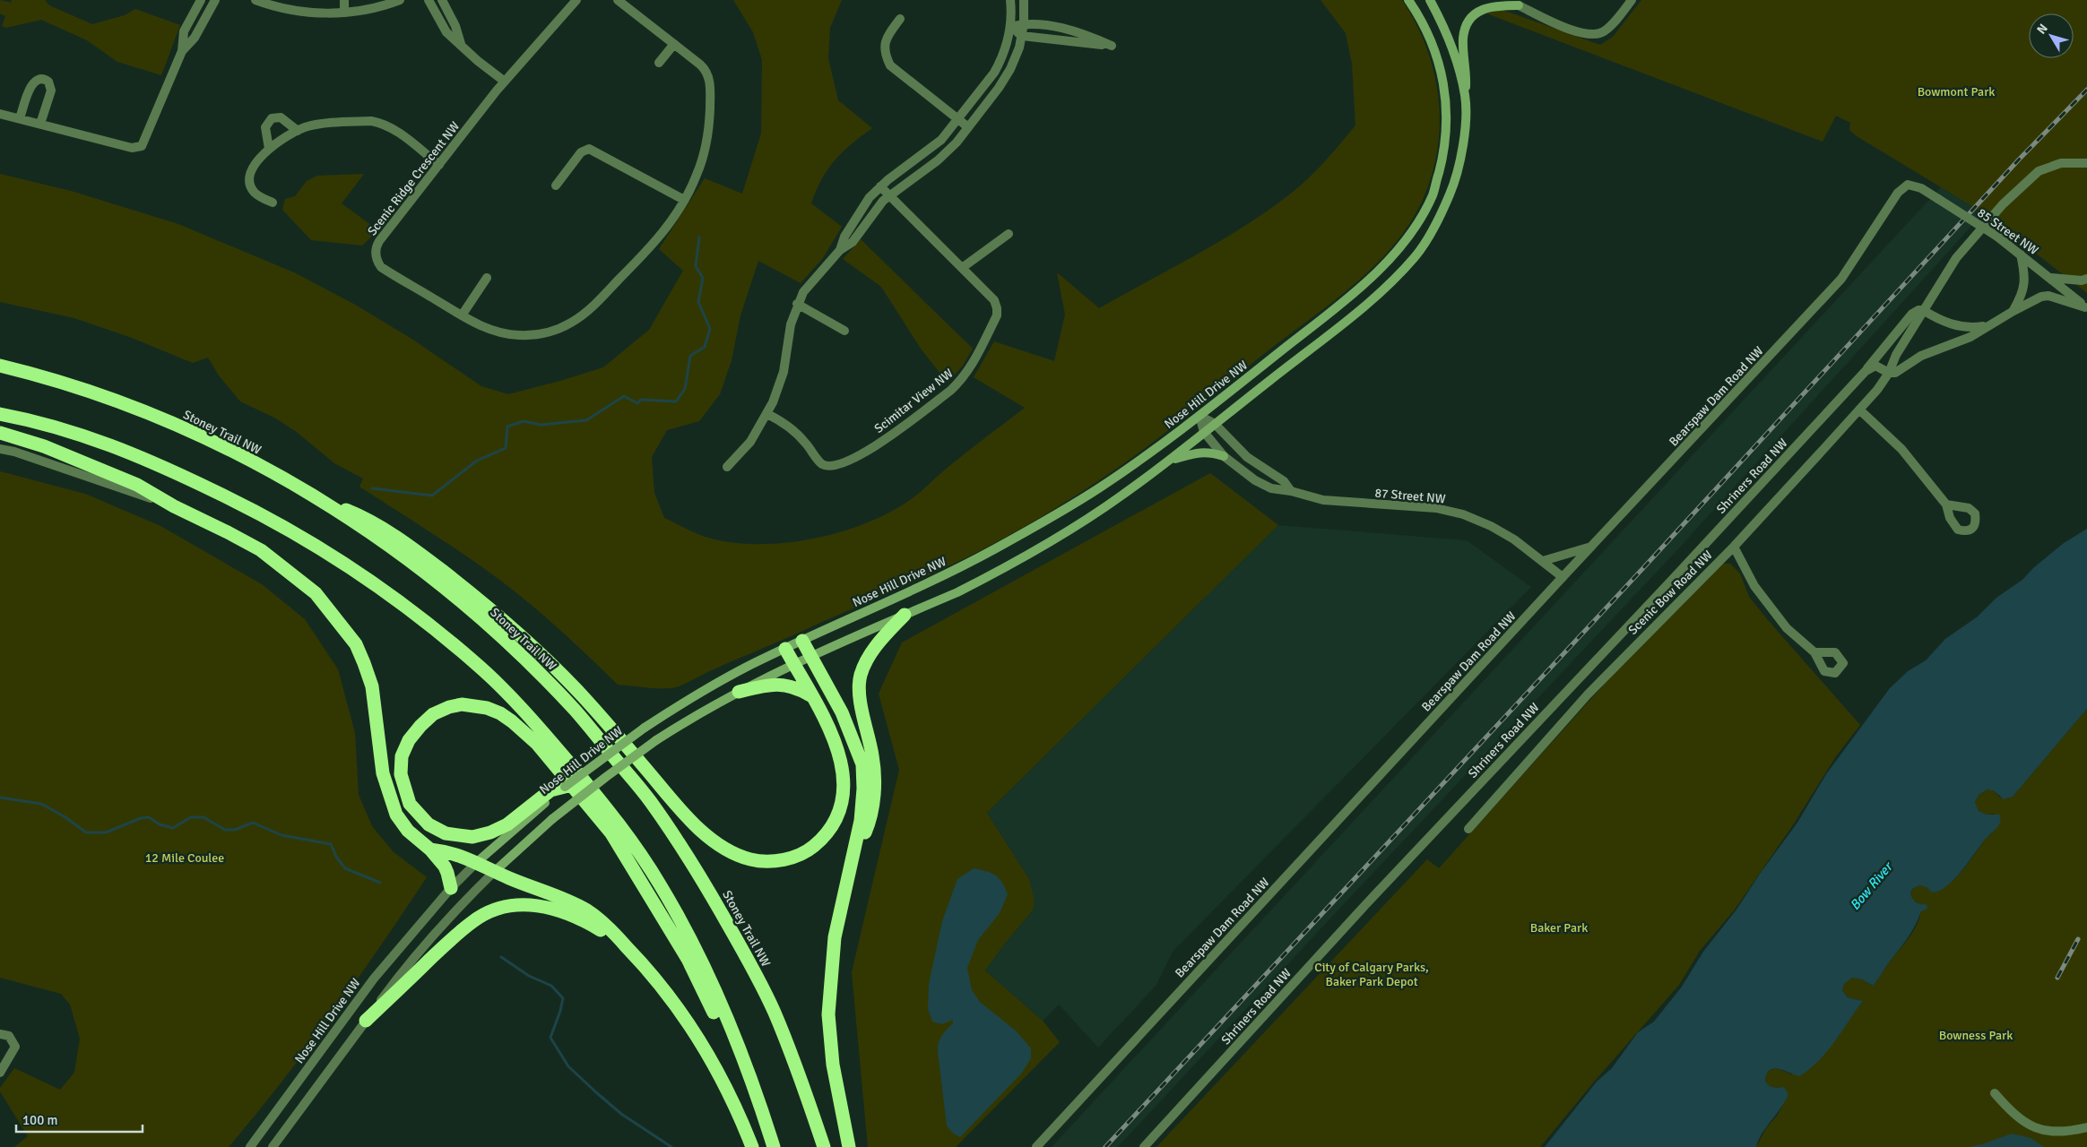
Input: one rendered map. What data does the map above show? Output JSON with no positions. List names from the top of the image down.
{
  "streets": {
    "highway": ["Stoney Trail NW"],
    "main road": ["Nose Hill Drive NW"],
    "street": [
      "Scenic Ridge Crescent NW",
      "85 Street NW",
      "Bearspaw Dam Road NW",
      "Scimitar View NW",
      "Shriners Road NW",
      "87 Street NW",
      "Scenic Bow Road NW"
    ]
  },
  "crossings": [
    ["85 Street NW", "Bearspaw Dam Road NW"],
    ["Nose Hill Drive NW", "87 Street NW"],
    ["Bearspaw Dam Road NW", "87 Street NW"],
    ["Shriners Road NW", "Scenic Bow Road NW"]
  ],
  "water": ["Bow River"],
  "parks": [
    "Bowmont Park",
    "12 Mile Coulee",
    "Baker Park",
    "City of Calgary Parks, Baker Park Depot",
    "Bowness Park"
  ],
  "scale_bar": "100 m",
  "north": "top left"
}
